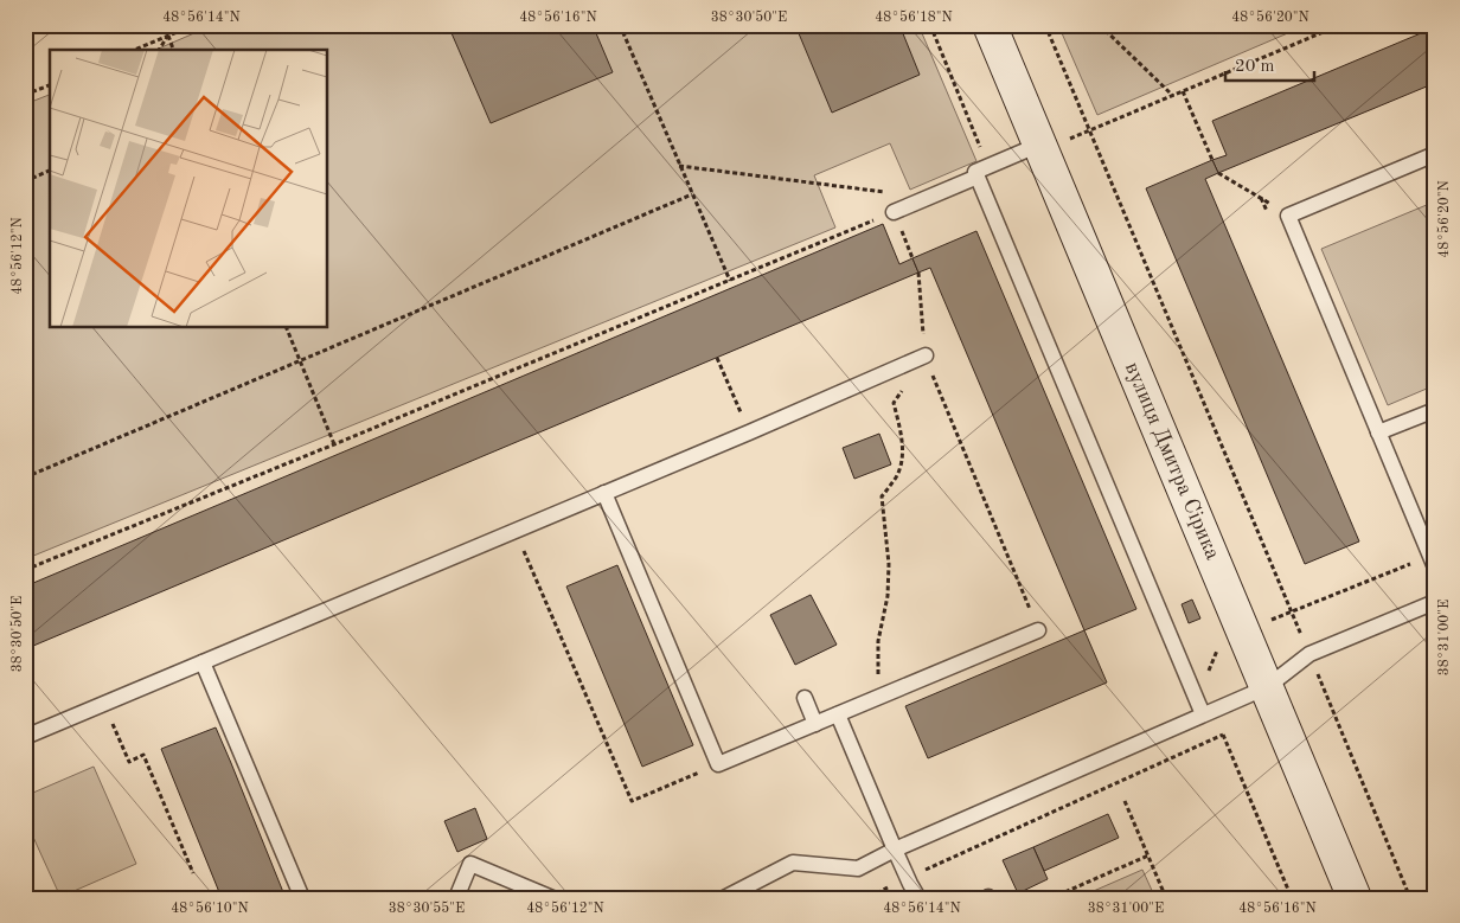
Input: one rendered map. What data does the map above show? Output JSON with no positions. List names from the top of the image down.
{
  "streets": {
    "street": ["вулиця Дмитра Сірика"]
  },
  "scale_bar": "20 m",
  "coordinates": [
    "48°56'14\"N",
    "48°56'16\"N",
    "38°30'50\"E",
    "48°56'18\"N",
    "48°56'20\"N",
    "48°56'12\"N",
    "38°31'00\"E",
    "48°56'10\"N",
    "38°30'55\"E"
  ]
}
